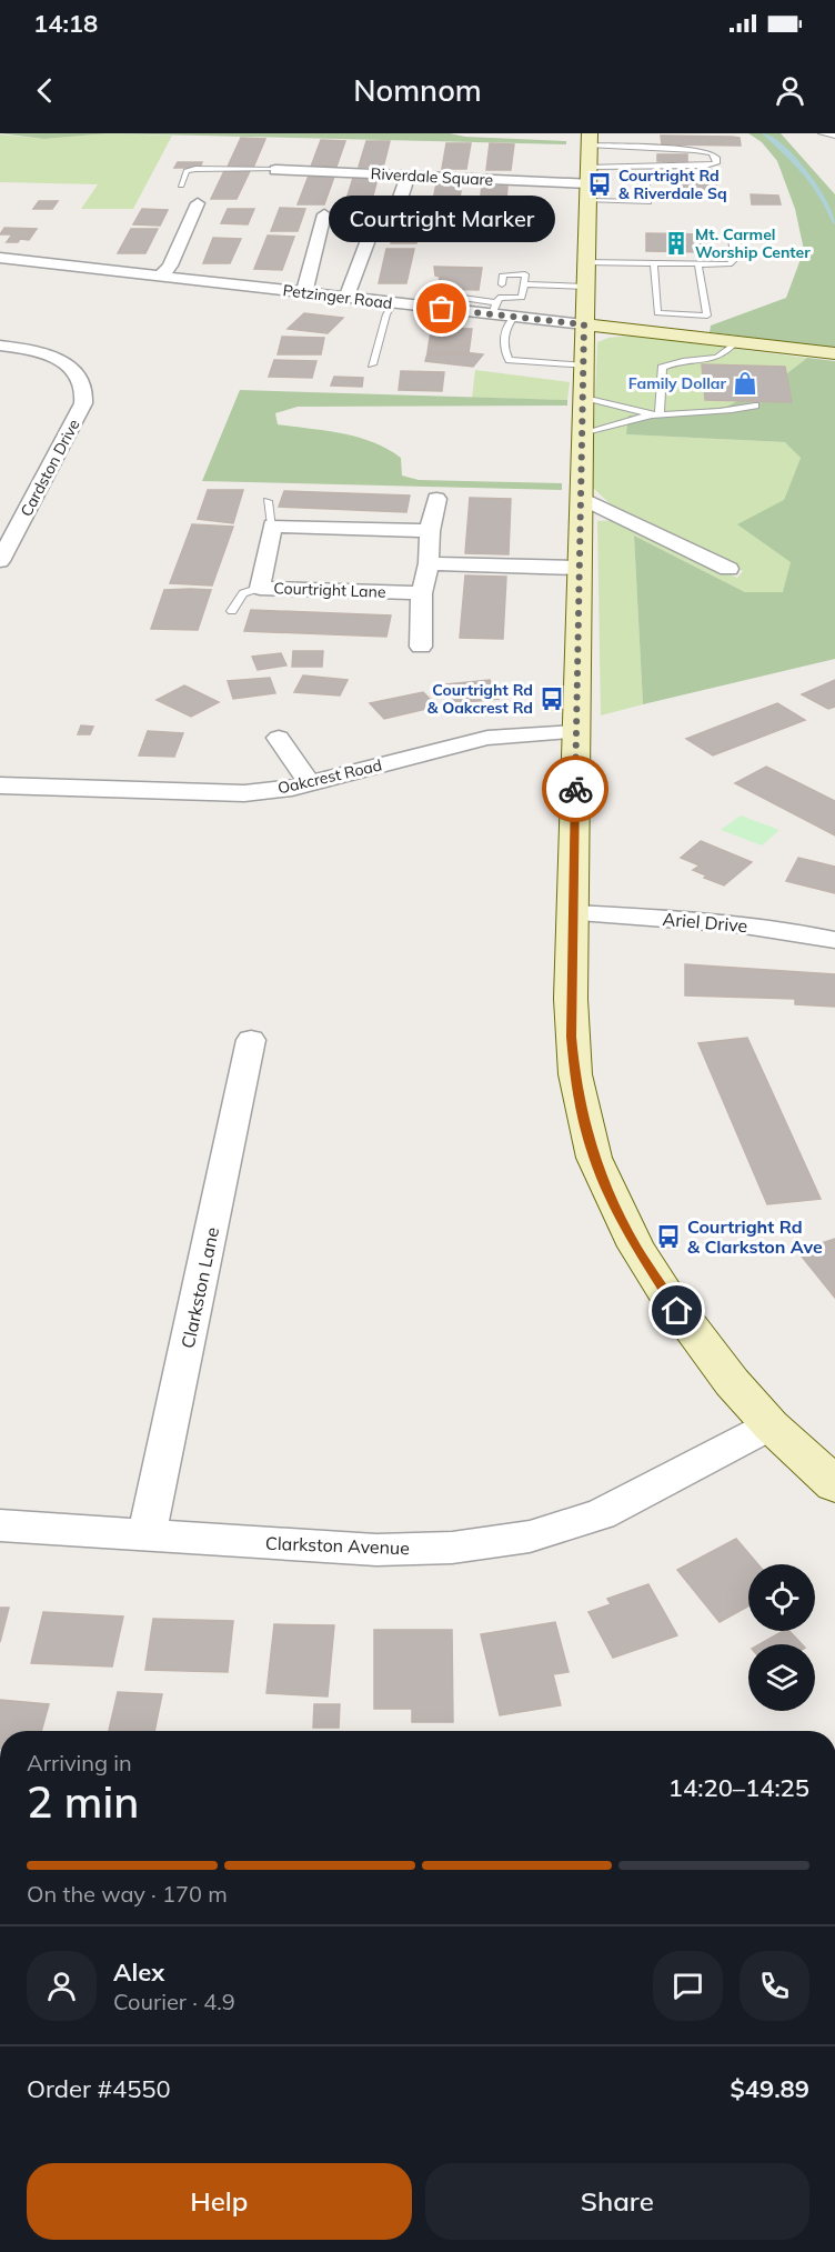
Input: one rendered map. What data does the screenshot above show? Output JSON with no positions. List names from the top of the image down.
{
  "streets": {
    "street": [
      "Riverdale Square",
      "Petzinger Road",
      "Cardston Drive",
      "Courtright Lane",
      "Oakcrest Road",
      "Ariel Drive",
      "Clarkston Lane",
      "Clarkston Avenue"
    ]
  },
  "crossings": [
    ["Clarkston Lane", "Clarkston Avenue"]
  ],
  "places": {
    "bus stop": ["Courtright Rd & Riverdale Sq", "Courtright Rd & Oakcrest Rd", "Courtright Rd & Clarkston Ave"],
    "building": ["Mt. Carmel Worship Center"],
    "other": ["Courtright Marker"],
    "shop": ["Family Dollar"]
  },
  "page": {
    "status": "14:18",
    "header": "Nomnom",
    "bubble": "Courtright Marker",
    "heading": ["2 min", "Arriving in", "14:20–14:25"],
    "panel": [
      "Alex",
      "Courier · 4.9",
      "Order #4550",
      "$49.89"
    ],
    "bar": "On the way · 170 m",
    "buttons": ["Help", "Share"]
  }
}
